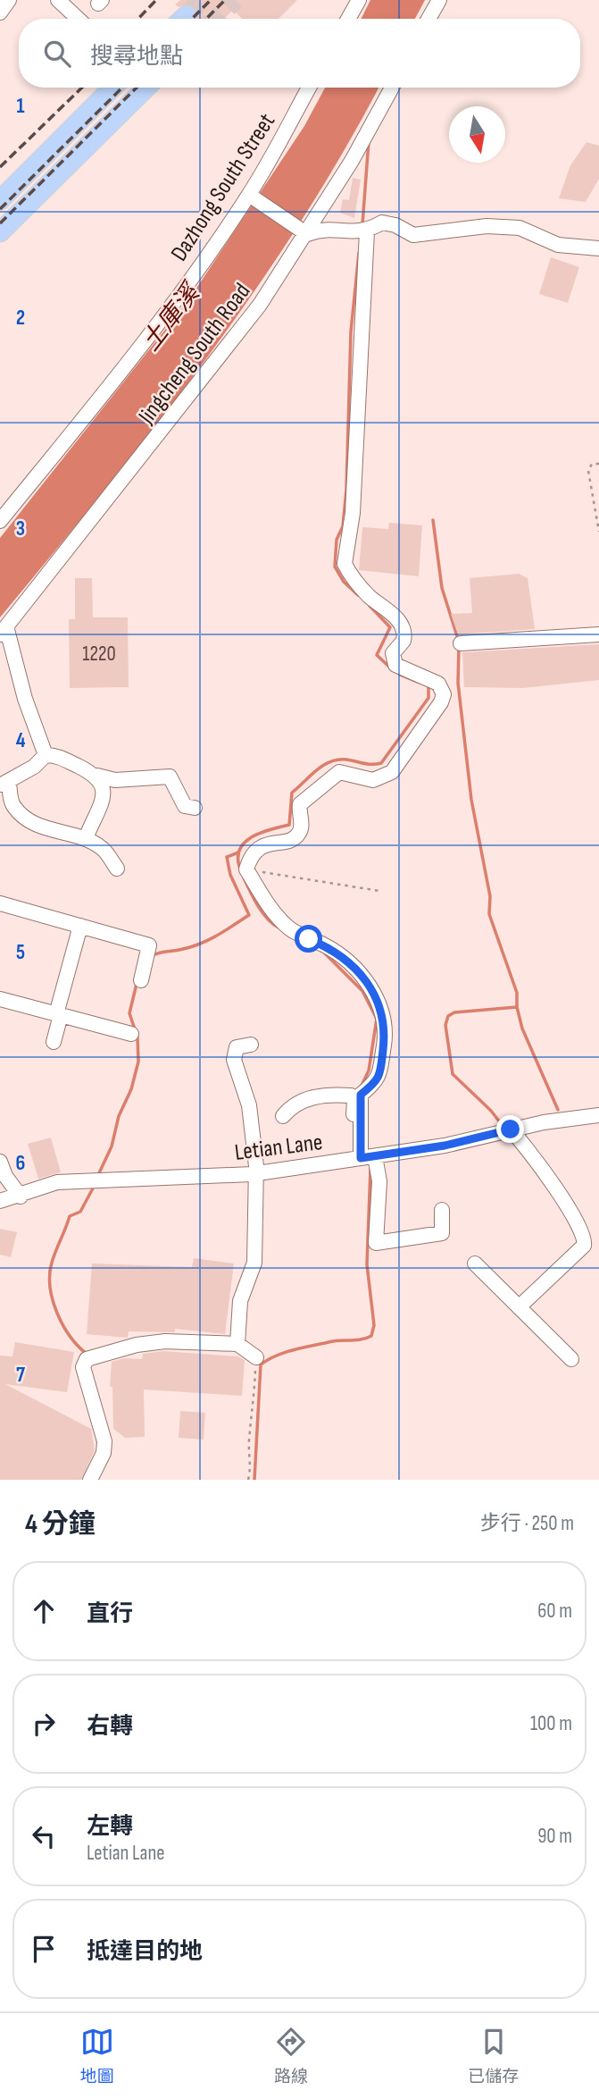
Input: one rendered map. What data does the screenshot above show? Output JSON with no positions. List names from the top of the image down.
{
  "streets": {
    "street": ["Dazhong South Street", "Jingcheng South Road", "Letian Lane"]
  },
  "water": ["土庫溪"],
  "house_numbers": ["1220"],
  "north": "bottom",
  "page": {
    "search": "搜尋地點",
    "heading": ["4 分鐘", "步行 · 250 m"],
    "list": [
      ["直行", "60 m"],
      ["右轉", "100 m"],
      ["左轉", "Letian Lane", "90 m"],
      "抵達目的地"
    ],
    "nav": ["地圖", "路線", "已儲存"]
  },
  "grid": {
    "rows": [
      "1",
      "2",
      "3",
      "4",
      "5",
      "6",
      "7"
    ]
  }
}
